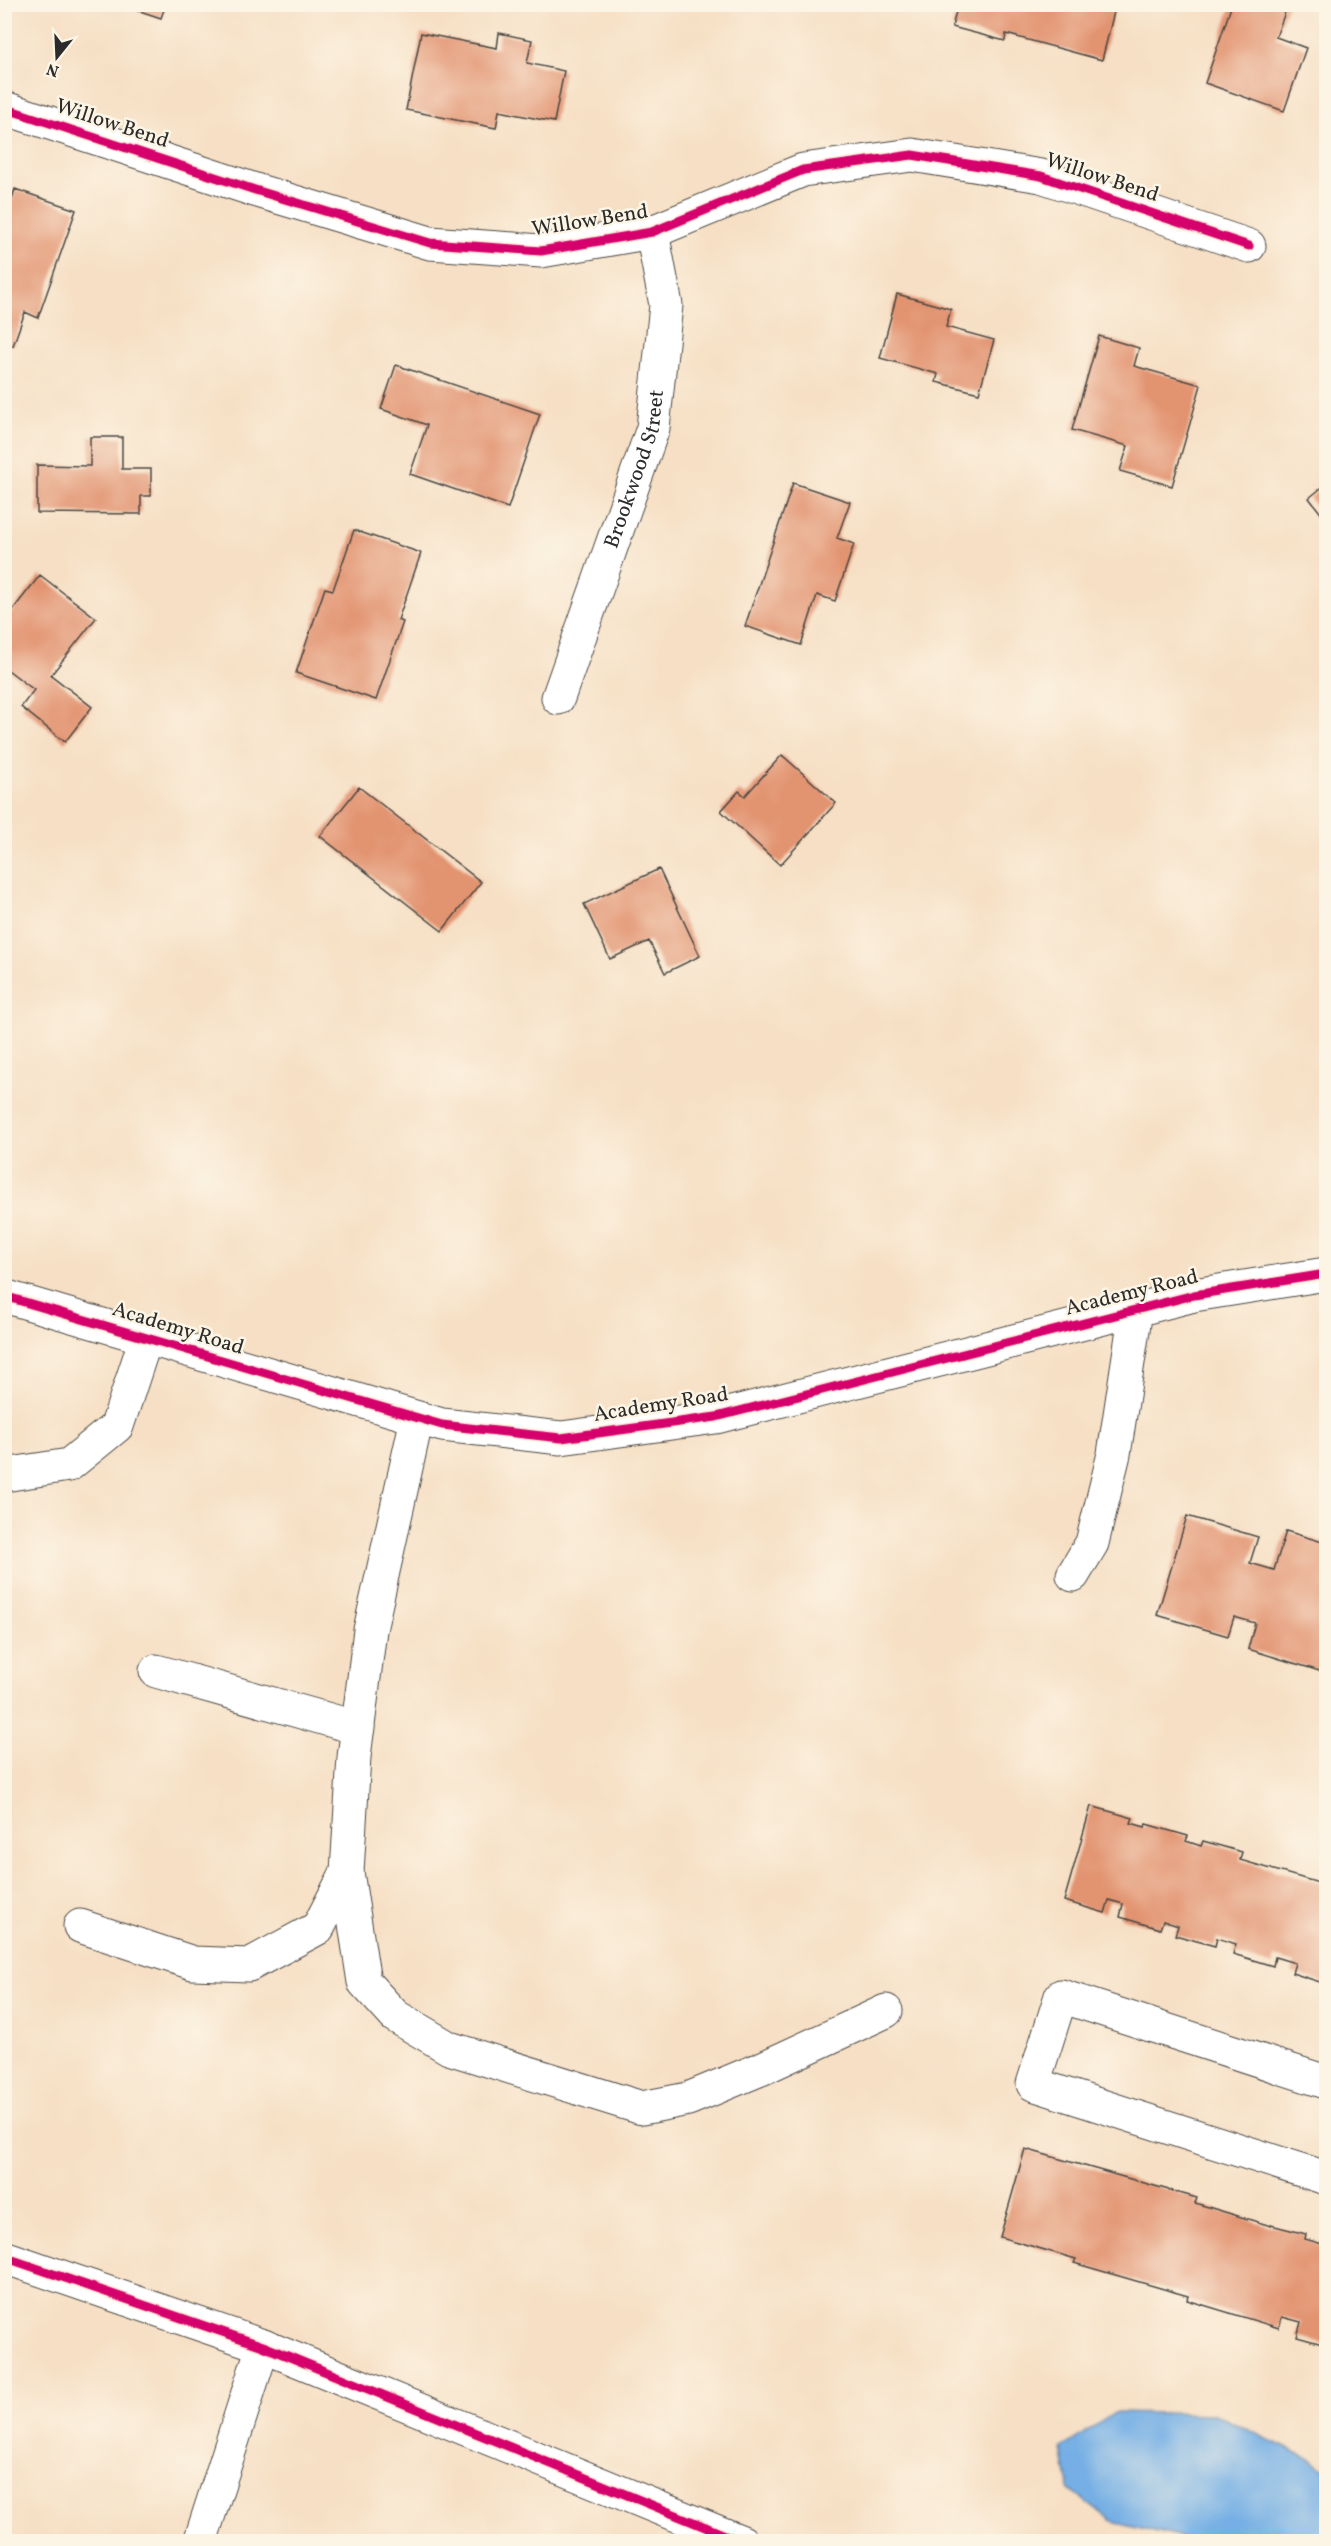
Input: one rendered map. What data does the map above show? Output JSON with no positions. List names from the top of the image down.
{
  "streets": {
    "street": ["Willow Bend", "Brookwood Street", "Academy Road"]
  },
  "crossings": [
    ["Willow Bend", "Brookwood Street"]
  ],
  "north": "bottom"
}
